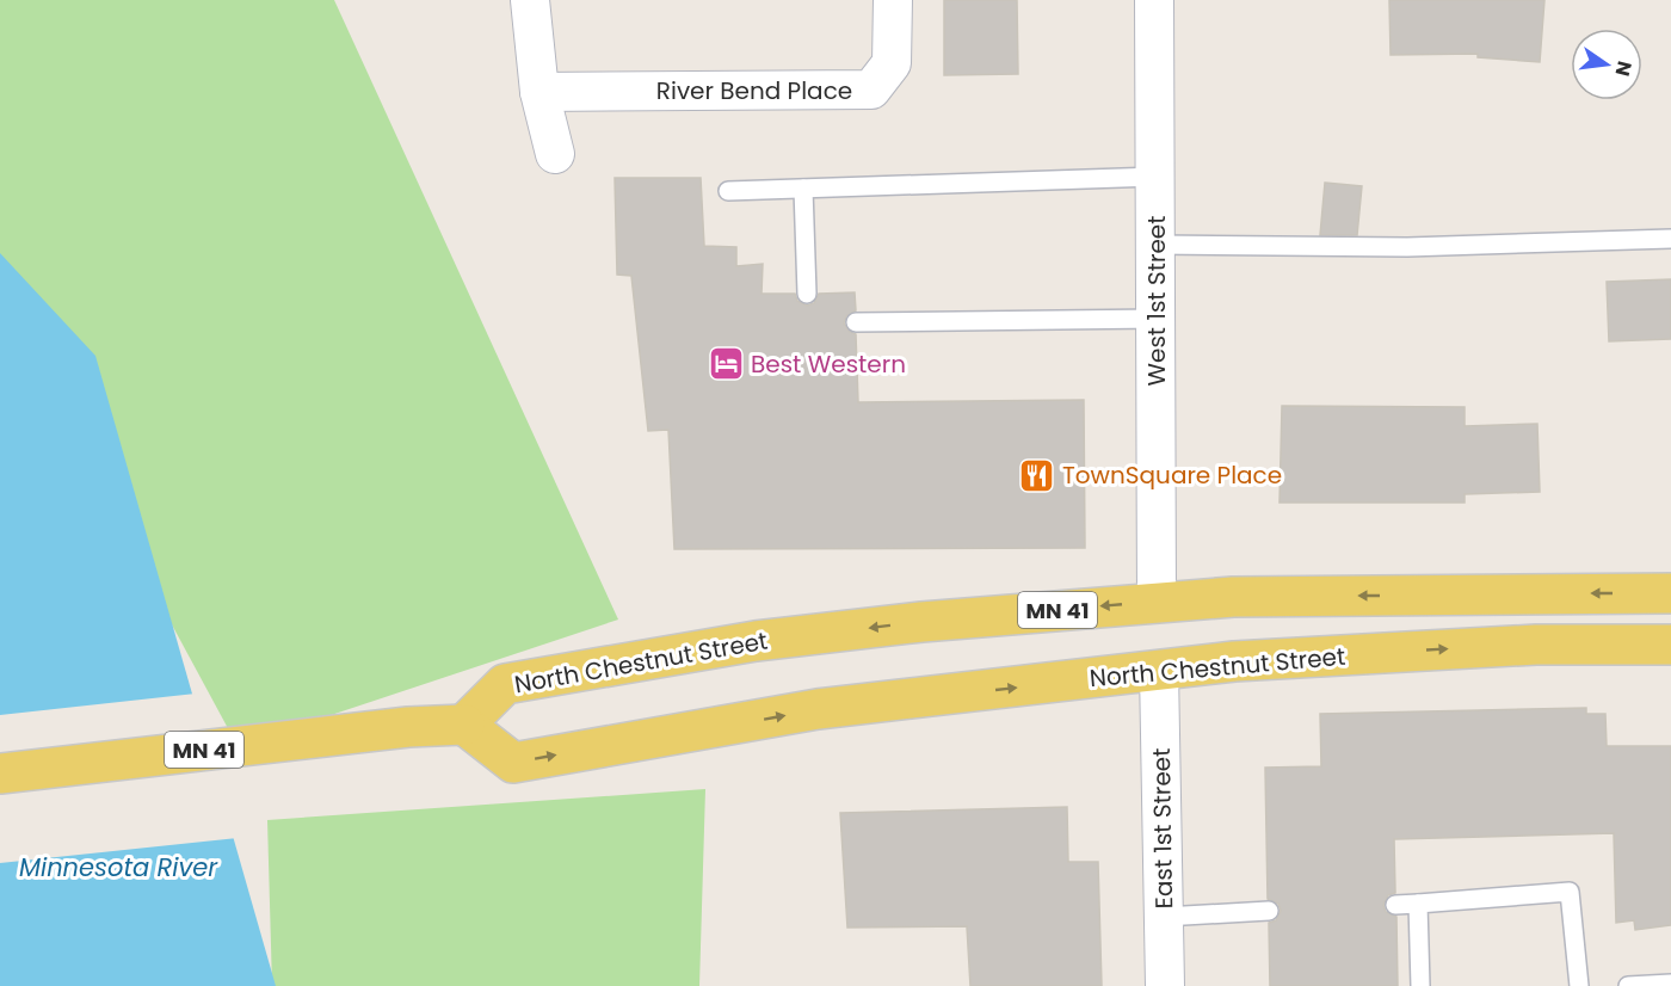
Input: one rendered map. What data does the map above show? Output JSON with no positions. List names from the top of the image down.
{
  "streets": {
    "main road": ["MN 41", "North Chestnut Street"],
    "street": ["River Bend Place", "West 1st Street", "East 1st Street"]
  },
  "crossings": [
    ["West 1st Street", "North Chestnut Street"],
    ["MN 41", "North Chestnut Street"],
    ["North Chestnut Street", "East 1st Street"]
  ],
  "water": ["Minnesota River"],
  "places": {
    "hotel": ["Best Western"],
    "restaurant": ["TownSquare Place"]
  },
  "north": "right"
}
